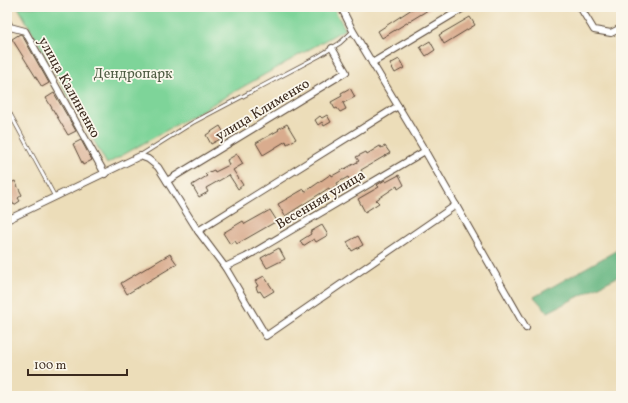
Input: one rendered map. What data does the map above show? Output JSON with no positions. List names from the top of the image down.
{
  "streets": {
    "street": ["улица Калиненко", "улица Клименко", "Весенняя улица"]
  },
  "parks": ["Дендропарк"],
  "scale_bar": "100 m"
}
